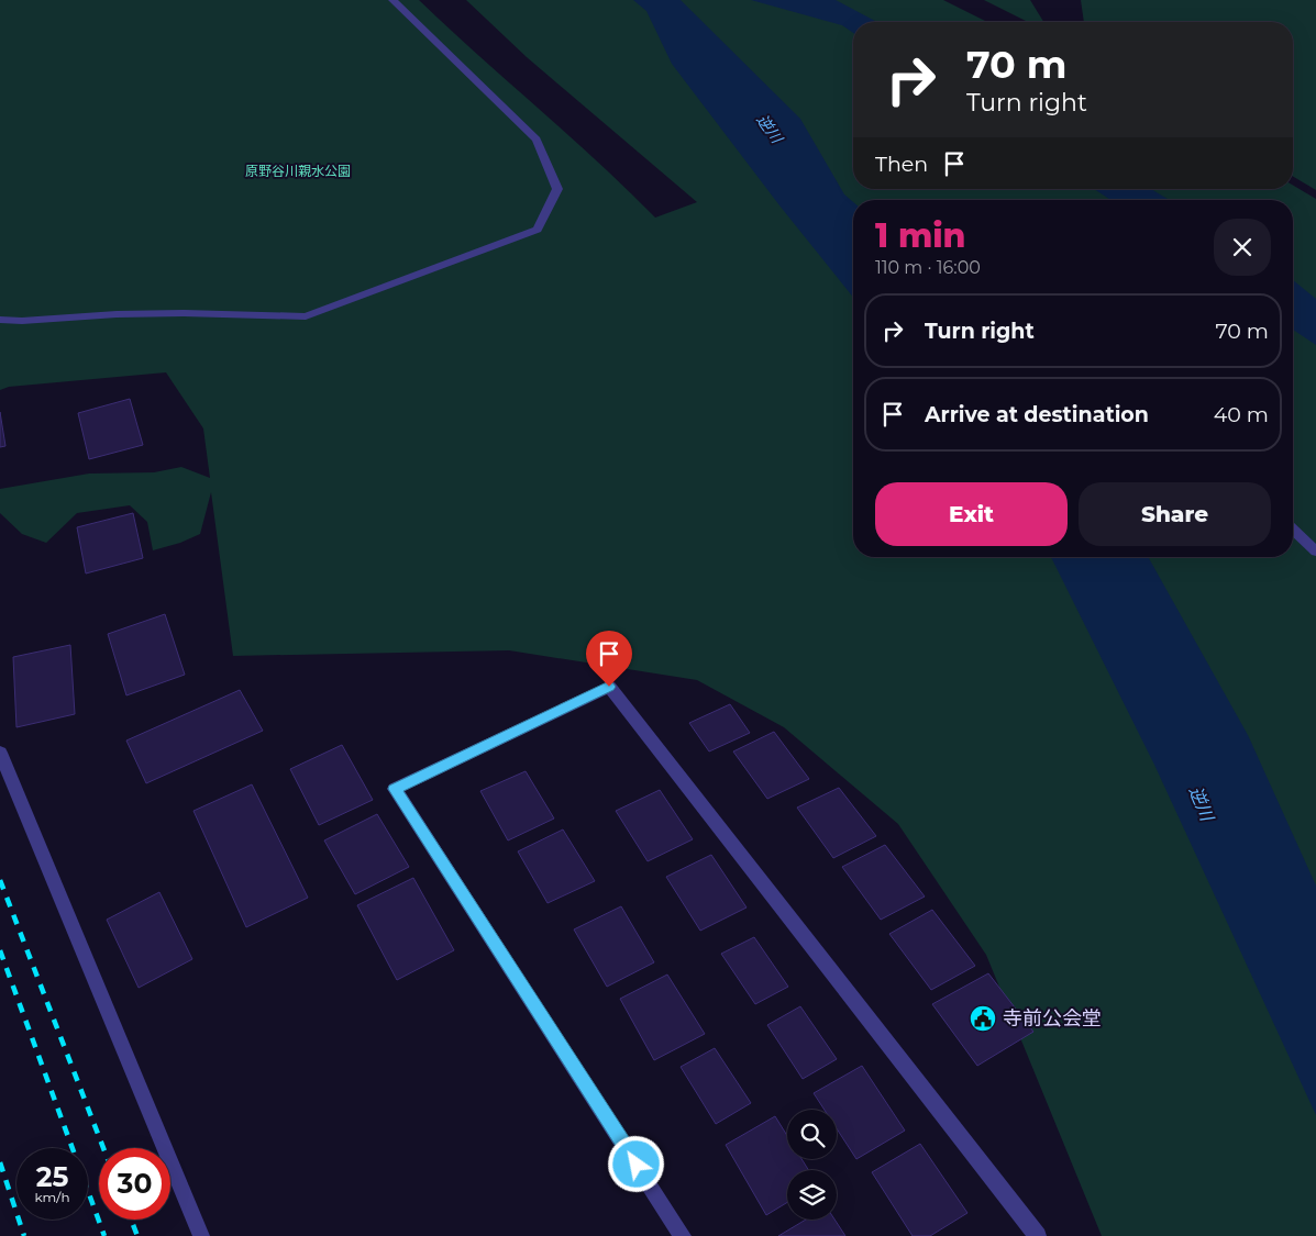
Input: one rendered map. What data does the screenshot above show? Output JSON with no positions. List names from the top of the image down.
{
  "water": ["逆川"],
  "parks": ["原野谷川親水公園"],
  "places": {
    "public building": ["寺前公会堂"]
  },
  "page": {
    "turn": ["70 m", "Turn right"],
    "then": "Then",
    "heading": ["1 min", "110 m · 16:00"],
    "list": [
      {
        "name": "Turn right",
        "value": "70 m"
      },
      {
        "name": "Arrive at destination",
        "value": "40 m"
      }
    ],
    "buttons": ["Exit", "Share"],
    "speed": "25 km/h",
    "limit": "30"
  }
}
